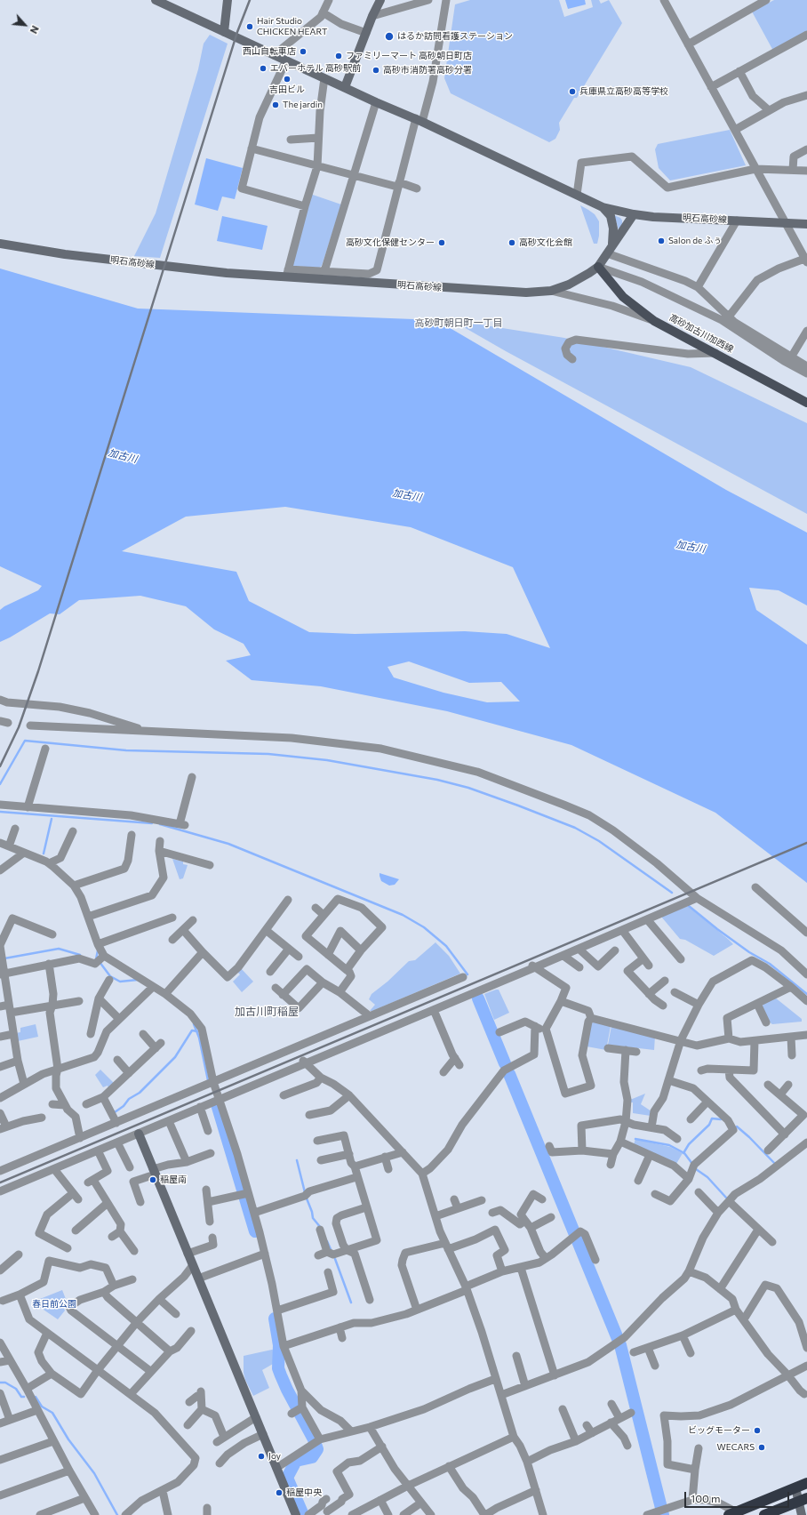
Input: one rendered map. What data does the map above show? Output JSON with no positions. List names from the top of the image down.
{
  "streets": {
    "main road": ["高砂加古川加西線"],
    "street": ["明石高砂線"]
  },
  "crossings": [
    ["明石高砂線", "高砂加古川加西線"]
  ],
  "districts": ["高砂町朝日町一丁目", "加古川町稲屋"],
  "water": ["加古川"],
  "parks": ["春日前公園"],
  "places": [
    "Hair Studio CHICKEN HEART",
    "はるか訪問看護ステーション",
    "西山自転車店",
    "ファミリーマート 高砂朝日町店",
    "エバーホテル 高砂駅前",
    "高砂市消防署高砂分署",
    "吉田ビル",
    "兵庫県立高砂高等学校",
    "The jardin",
    "Salon de ふぅ",
    "高砂文化保健センター",
    "高砂文化会館",
    "稲屋南",
    "ビッグモーター",
    "WECARS",
    "Joy",
    "稲屋中央"
  ],
  "scale_bar": "100 m",
  "north": "bottom right"
}
